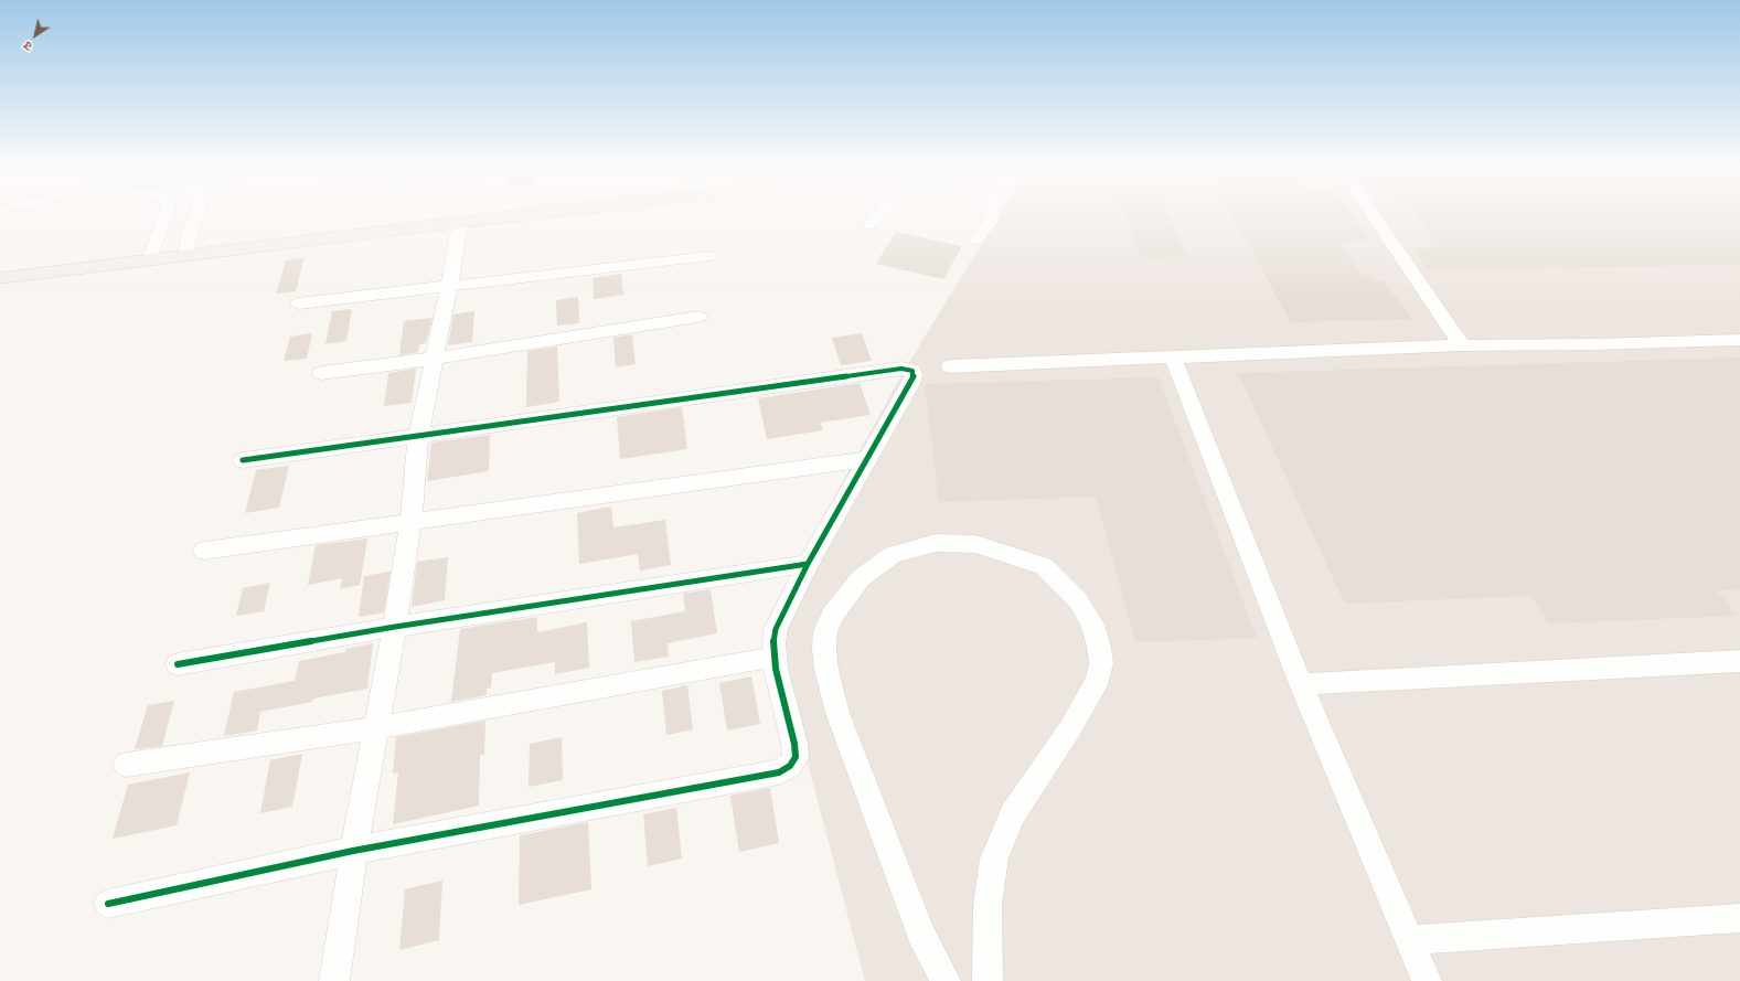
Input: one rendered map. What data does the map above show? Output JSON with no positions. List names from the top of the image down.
{
  "north": "bottom left"
}
